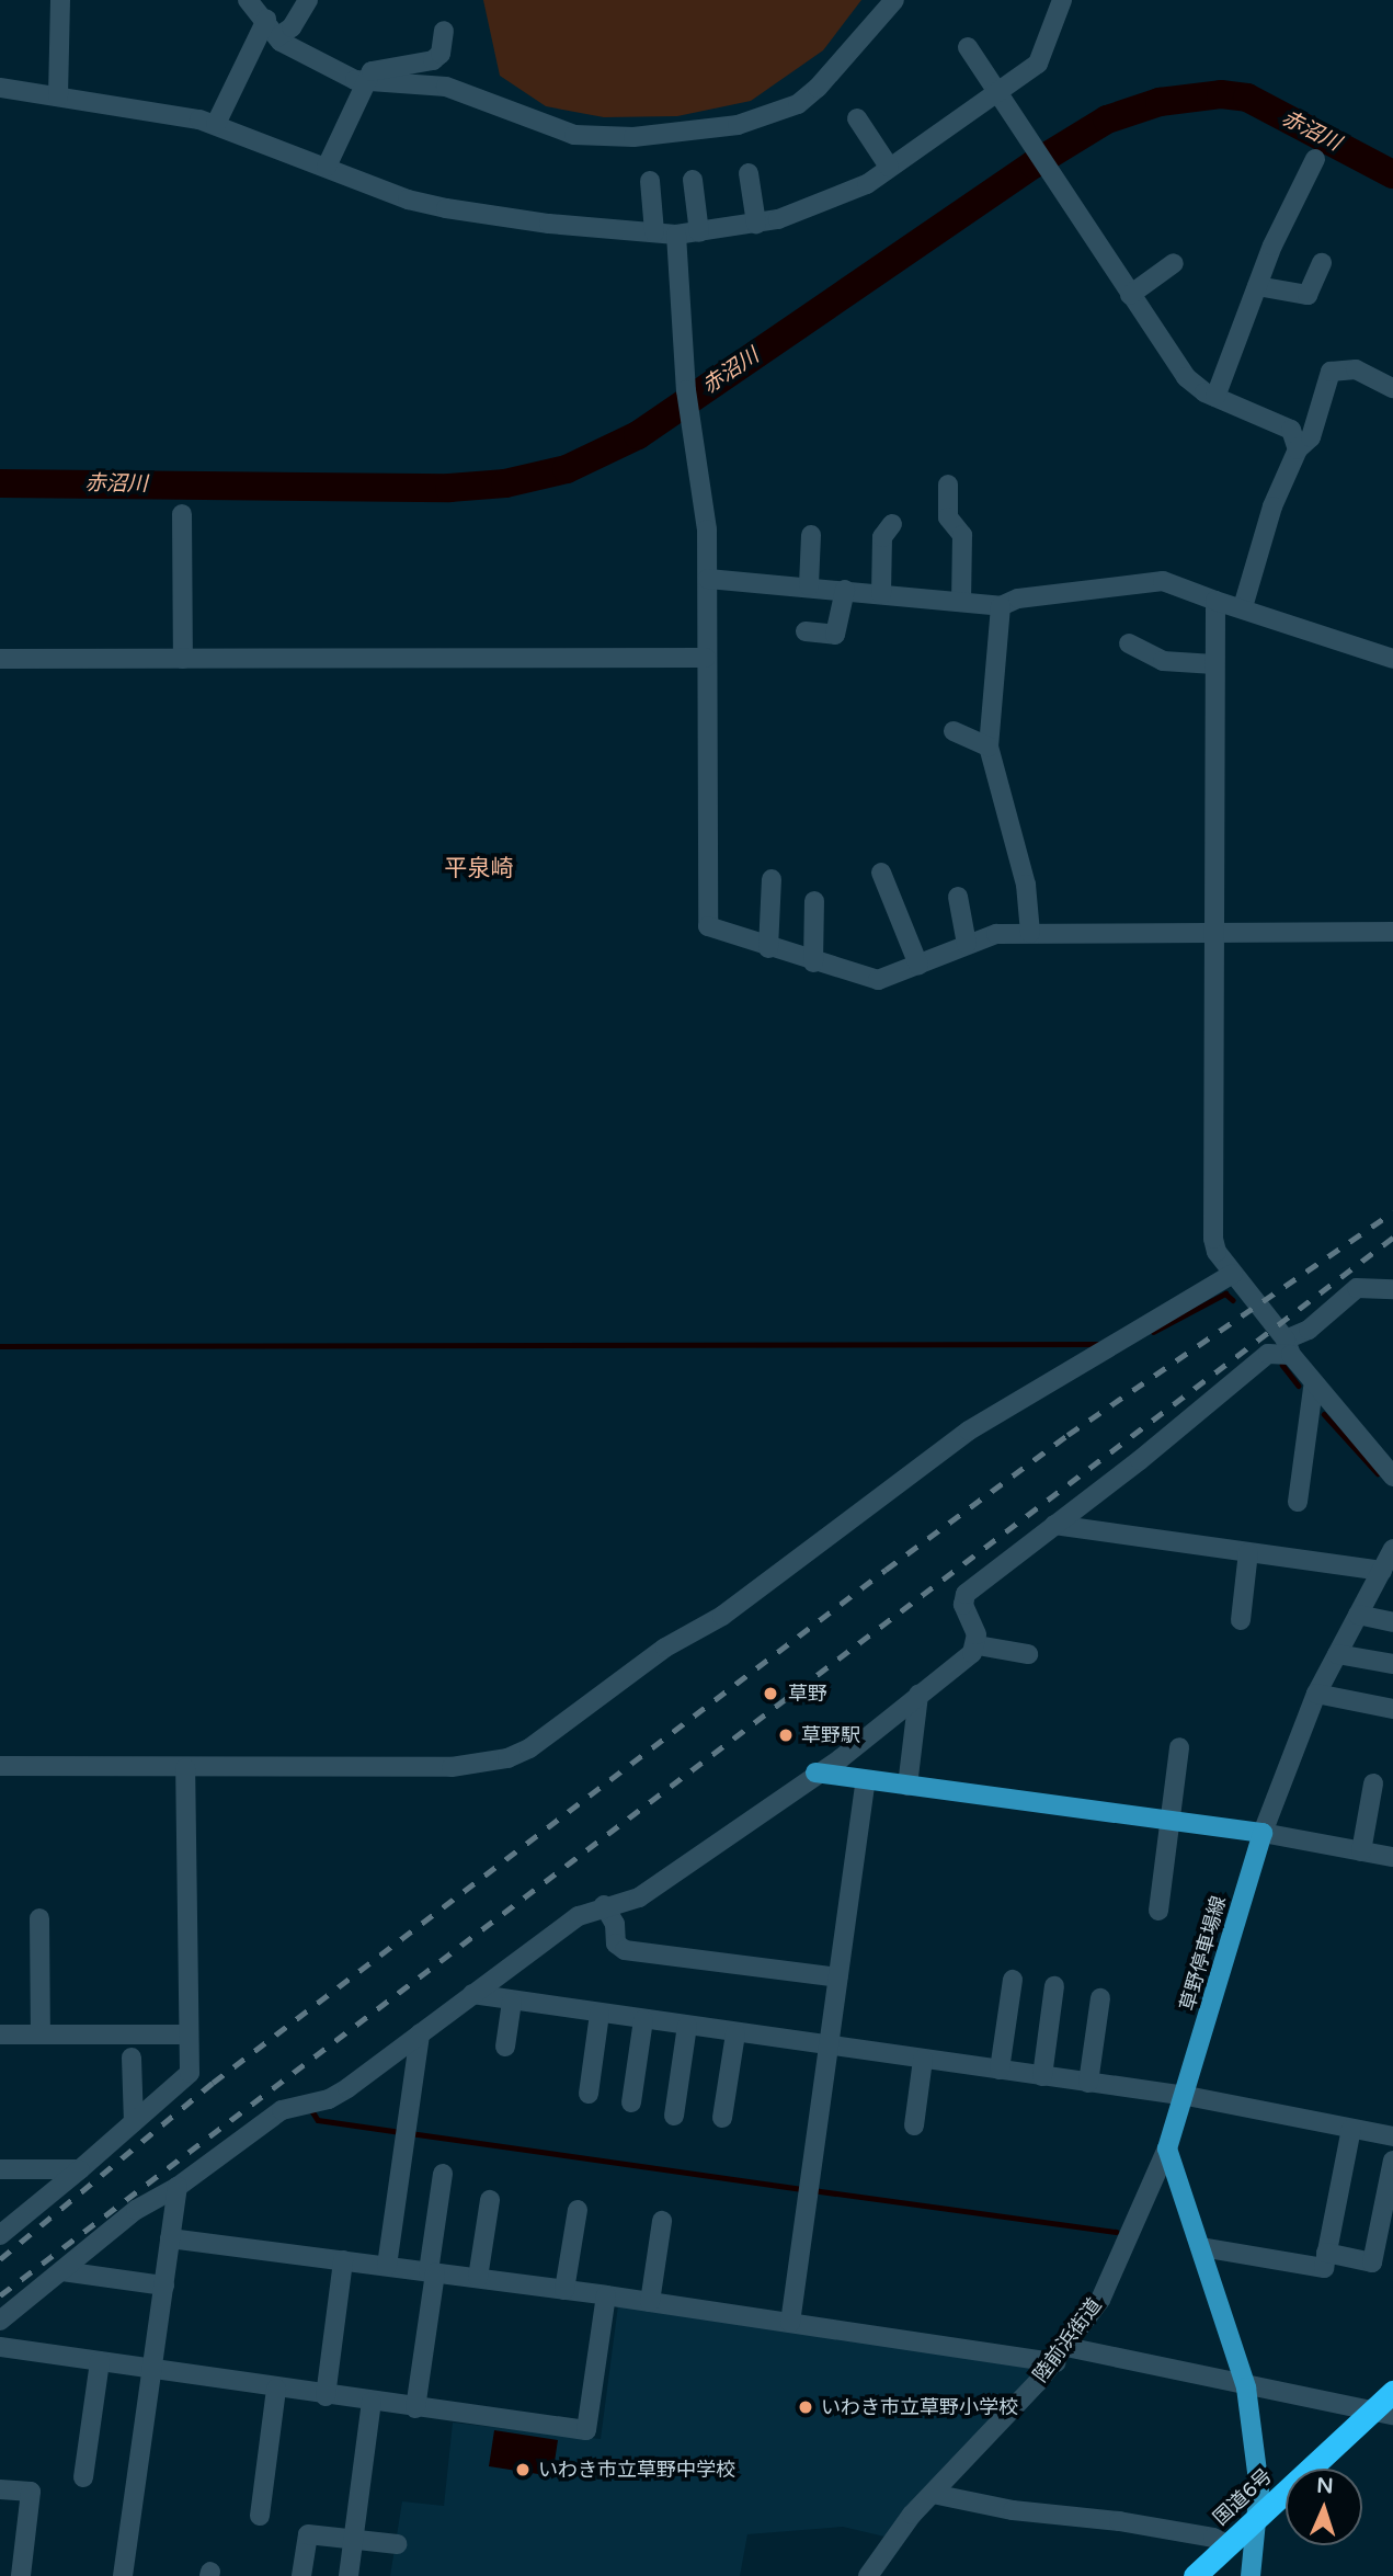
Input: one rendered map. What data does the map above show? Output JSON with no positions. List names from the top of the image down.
{
  "streets": {
    "highway": ["国道6号"],
    "main road": ["草野停車場線"],
    "street": ["陸前浜街道"]
  },
  "crossings": [
    ["草野停車場線", "陸前浜街道"]
  ],
  "districts": ["平泉崎"],
  "water": ["赤沼川"],
  "places": [
    "草野",
    "草野駅",
    "いわき市立草野小学校",
    "いわき市立草野中学校"
  ],
  "north": "top"
}
